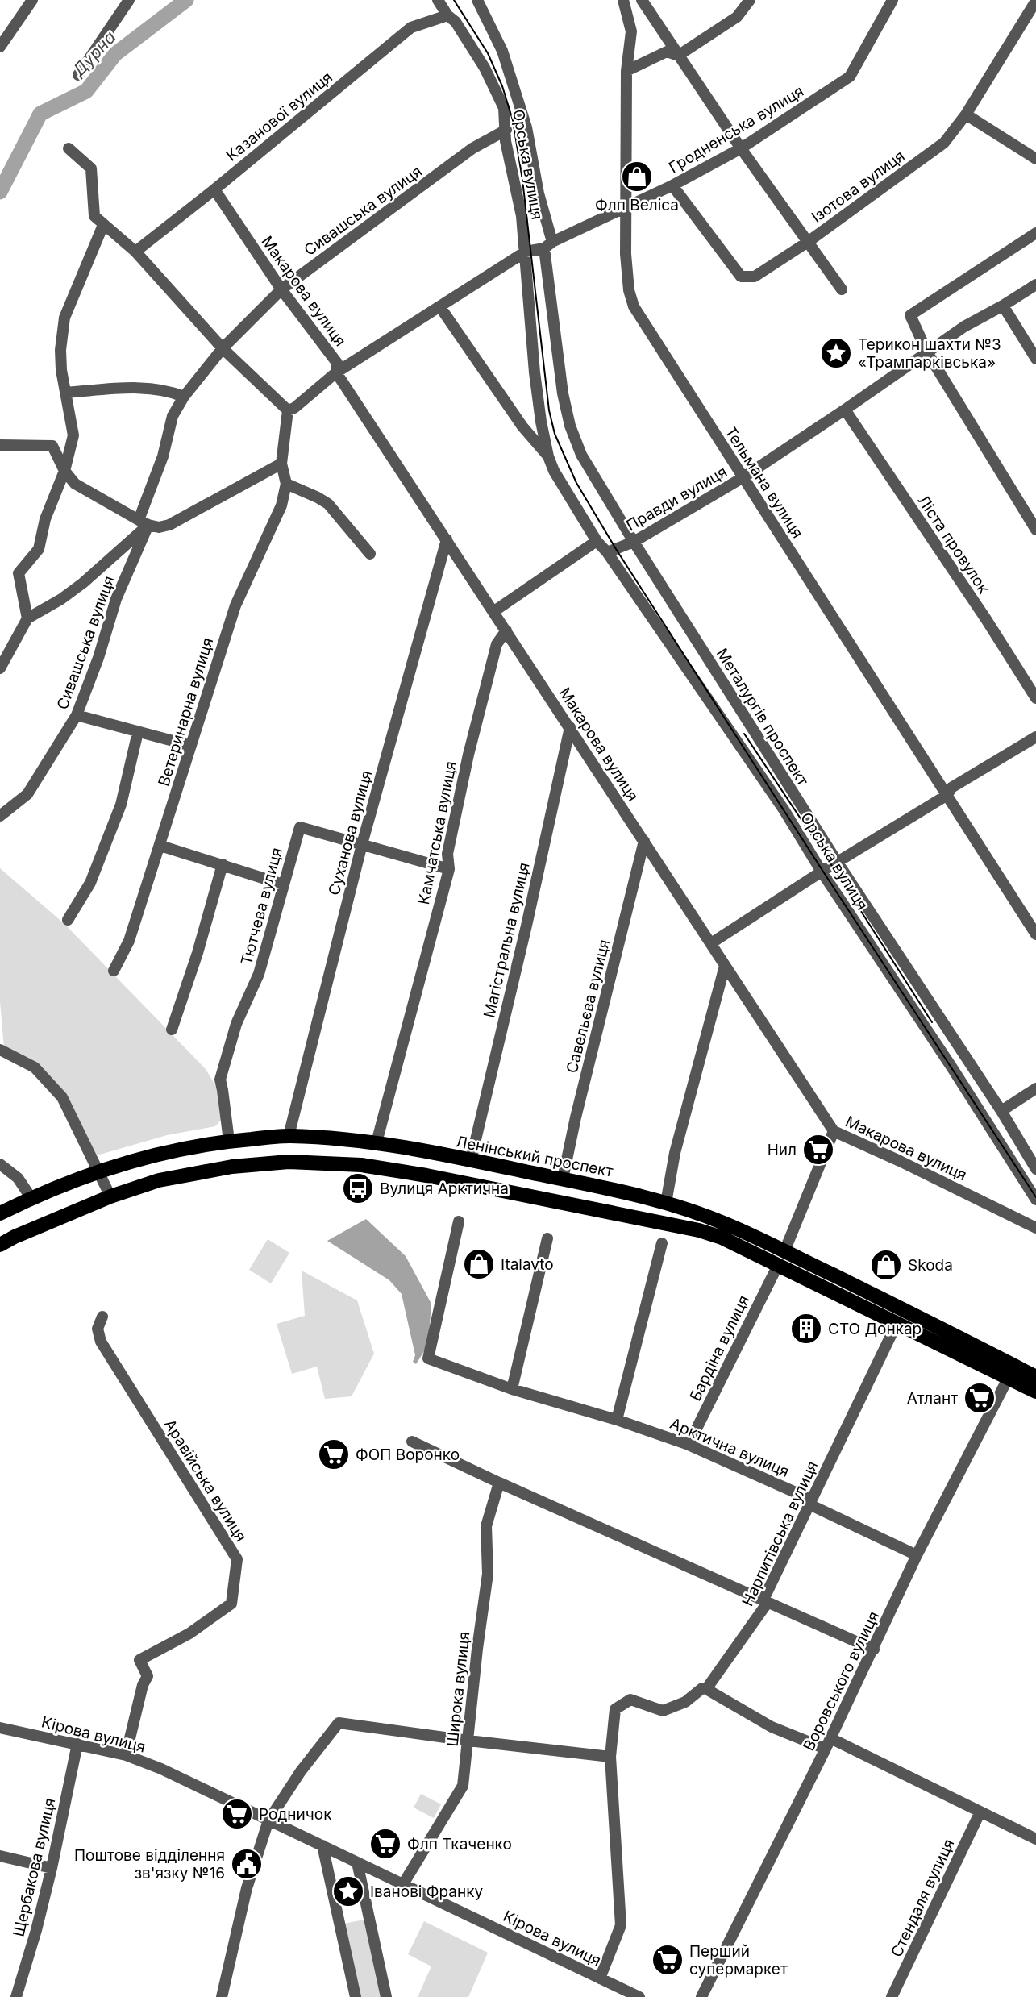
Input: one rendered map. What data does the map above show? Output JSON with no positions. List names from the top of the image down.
{
  "streets": {
    "main road": ["Ленінський проспект"],
    "street": [
      "Казанової вулиця",
      "Гродненська вулиця",
      "Орська вулиця",
      "Ізотова вулиця",
      "Сивашська вулиця",
      "Макарова вулиця",
      "Тельмана вулиця",
      "Правди вулиця",
      "Ліста провулок",
      "Ветеринарна вулиця",
      "Металургів проспект",
      "Суханова вулиця",
      "Камчатська вулиця",
      "Тютчева вулиця",
      "Магістральна вулиця",
      "Савельєва вулиця",
      "Бардіна вулиця",
      "Арктична вулиця",
      "Аравійська вулиця",
      "Нарпитівська вулиця",
      "Воровського вулиця",
      "Широка вулиця",
      "Кірова вулиця",
      "Щербакова вулиця",
      "Стендаля вулиця"
    ]
  },
  "crossings": [
    ["Казанової вулиця", "Орська вулиця"],
    ["Казанової вулиця", "Макарова вулиця"],
    ["Гродненська вулиця", "Орська вулиця"],
    ["Гродненська вулиця", "Ізотова вулиця"],
    ["Гродненська вулиця", "Тельмана вулиця"],
    ["Гродненська вулиця", "Металургів проспект"],
    ["Орська вулиця", "Сивашська вулиця"],
    ["Орська вулиця", "Правди вулиця"],
    ["Сивашська вулиця", "Макарова вулиця"],
    ["Макарова вулиця", "Суханова вулиця"],
    ["Макарова вулиця", "Камчатська вулиця"],
    ["Макарова вулиця", "Магістральна вулиця"],
    ["Макарова вулиця", "Савельєва вулиця"],
    ["Тельмана вулиця", "Правди вулиця"],
    ["Правди вулиця", "Ліста провулок"],
    ["Правди вулиця", "Металургів проспект"],
    ["Суханова вулиця", "Тютчева вулиця"],
    ["Суханова вулиця", "Ленінський проспект"],
    ["Камчатська вулиця", "Тютчева вулиця"],
    ["Камчатська вулиця", "Ленінський проспект"],
    ["Тютчева вулиця", "Ленінський проспект"],
    ["Магістральна вулиця", "Ленінський проспект"],
    ["Савельєва вулиця", "Ленінський проспект"],
    ["Ленінський проспект", "Бардіна вулиця"],
    ["Ленінський проспект", "Нарпитівська вулиця"],
    ["Ленінський проспект", "Воровського вулиця"],
    ["Бардіна вулиця", "Арктична вулиця"],
    ["Арктична вулиця", "Нарпитівська вулиця"],
    ["Арктична вулиця", "Воровського вулиця"],
    ["Аравійська вулиця", "Кірова вулиця"],
    ["Широка вулиця", "Кірова вулиця"],
    ["Кірова вулиця", "Щербакова вулиця"]
  ],
  "water": ["Дурна"],
  "places": {
    "shop": ["Флп Веліса", "Italavto", "Skoda"],
    "place": ["Терикон шахти №3 «Трампарківська»", "Іванові Франку"],
    "supermarket": [
      "Нил",
      "Атлант",
      "ФОП Воронко",
      "Родничок",
      "Флп Ткаченко",
      "Перший супермаркет"
    ],
    "bus stop": ["Вулиця Арктична"],
    "building": ["СТО Донкар"],
    "public building": ["Поштове відділення зв'язку №16"]
  }
}
